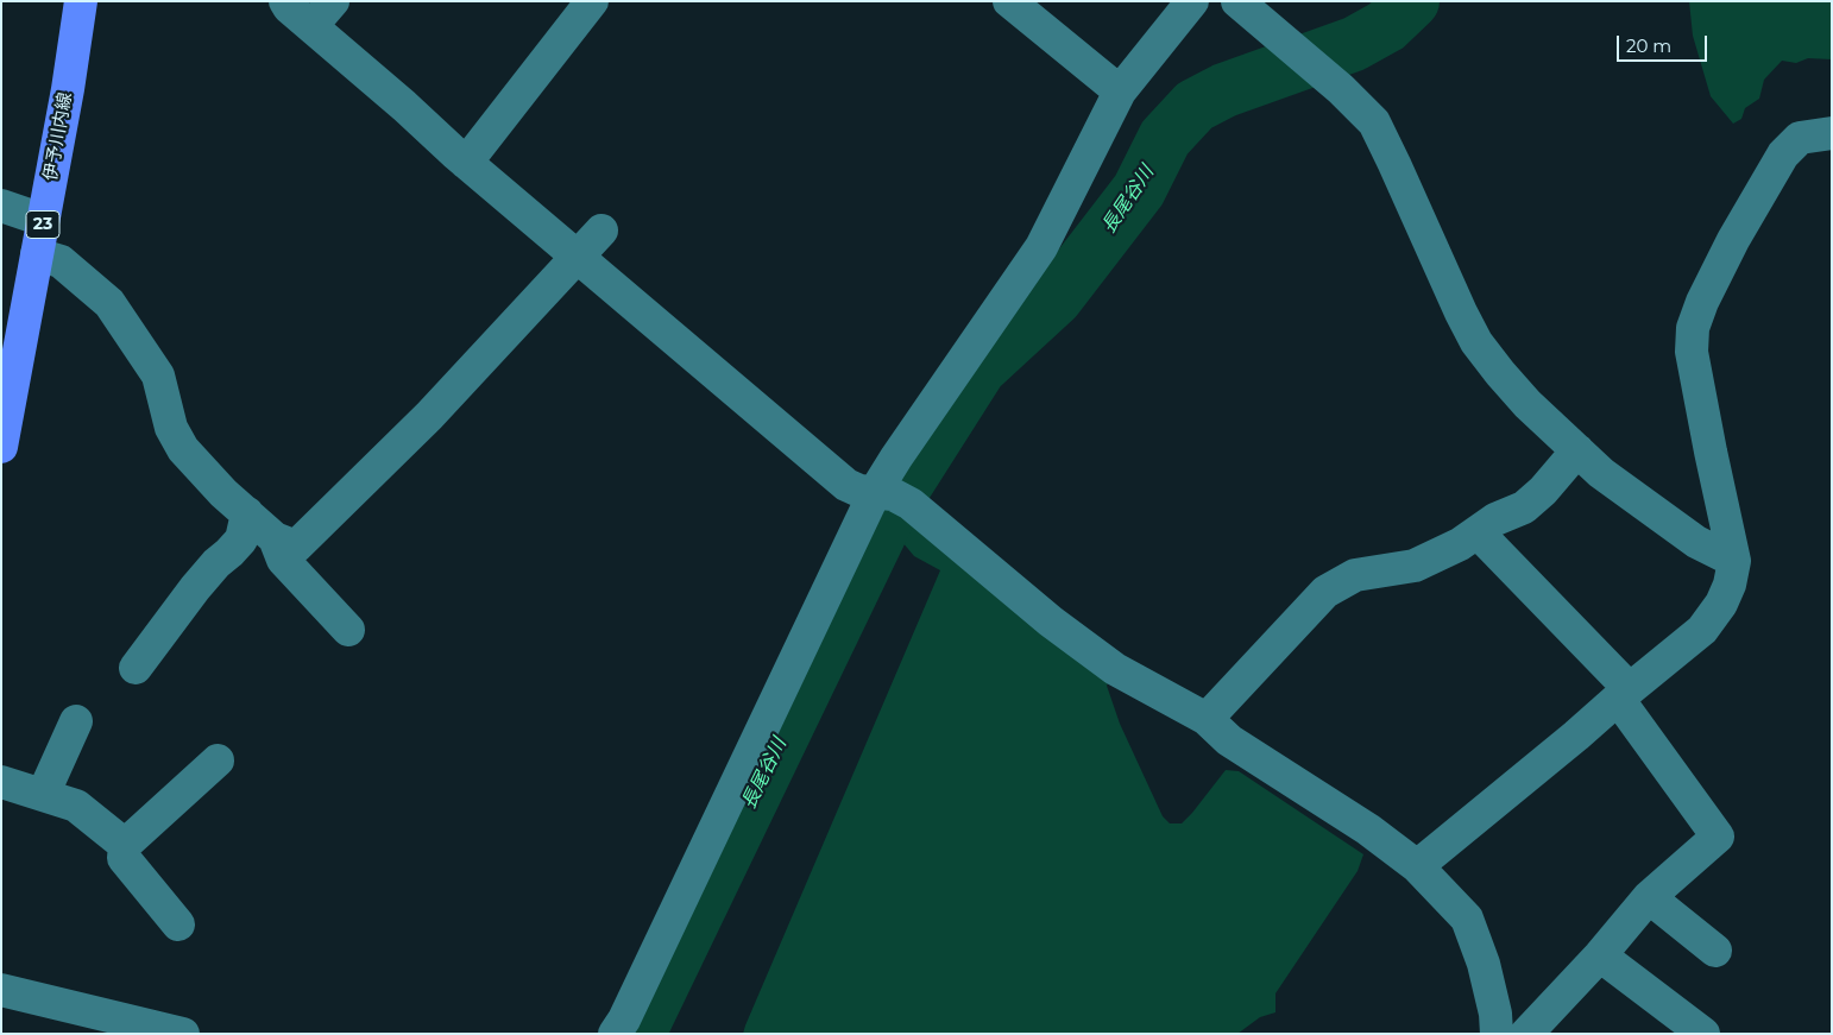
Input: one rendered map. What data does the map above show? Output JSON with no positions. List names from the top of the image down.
{
  "streets": {
    "main road": ["伊予川内線", "23"]
  },
  "water": ["長尾谷川"],
  "scale_bar": "20 m"
}
